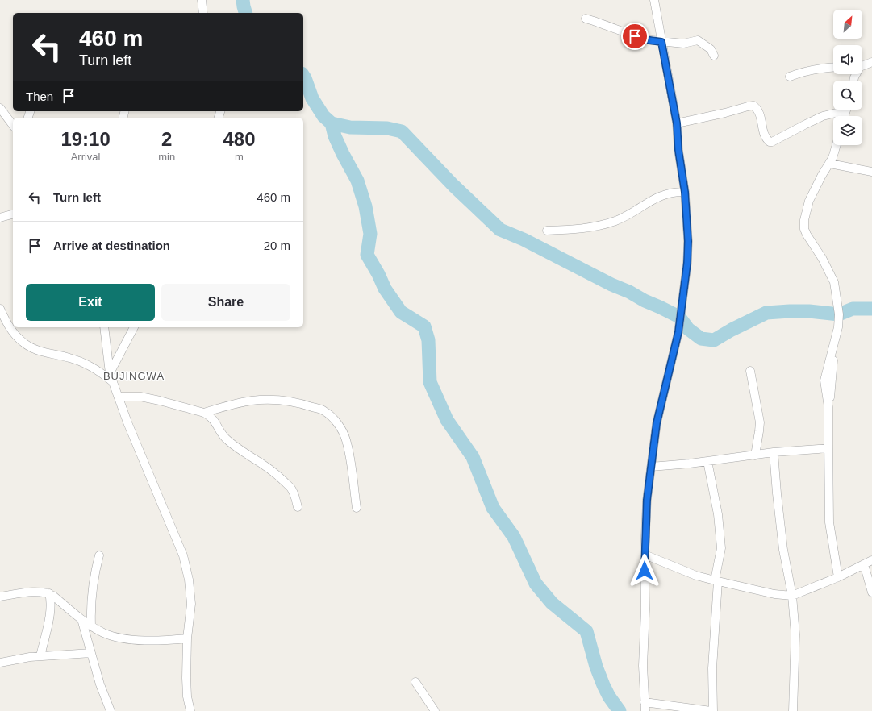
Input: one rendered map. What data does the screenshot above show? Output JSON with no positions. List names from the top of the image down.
{
  "districts": ["BUJINGWA"],
  "north": "top right",
  "page": {
    "turn": ["460 m", "Turn left"],
    "then": "Then",
    "eta": [
      "19:10",
      "Arrival",
      "2",
      "min",
      "480",
      "m"
    ],
    "list": [
      {
        "name": "Turn left",
        "value": "460 m"
      },
      {
        "name": "Arrive at destination",
        "value": "20 m"
      }
    ],
    "buttons": ["Exit", "Share"]
  }
}
